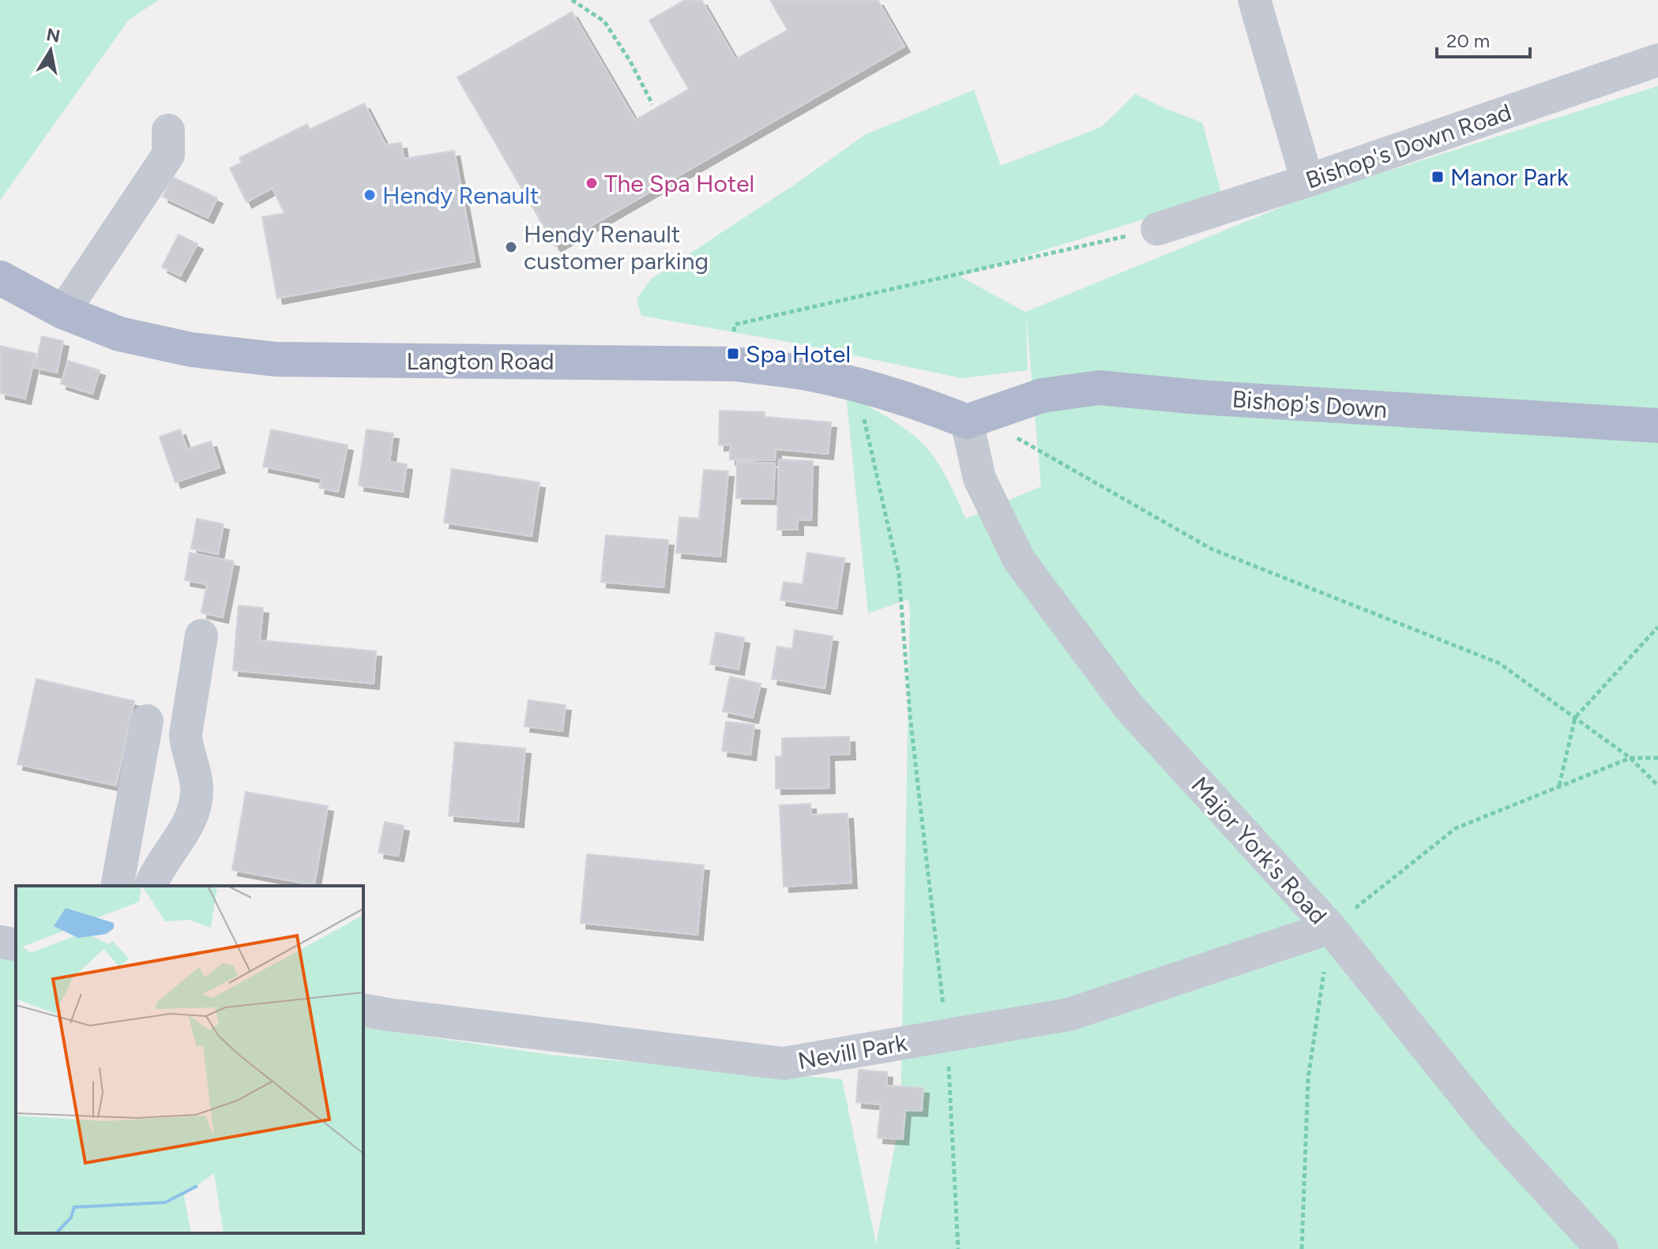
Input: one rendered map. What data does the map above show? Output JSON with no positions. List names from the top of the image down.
{
  "streets": {
    "main road": ["Langton Road", "Bishop's Down"],
    "street": ["Bishop's Down Road", "Major York's Road", "Nevill Park"]
  },
  "crossings": [
    ["Langton Road", "Bishop's Down"],
    ["Langton Road", "Major York's Road"],
    ["Bishop's Down", "Major York's Road"],
    ["Major York's Road", "Nevill Park"]
  ],
  "places": {
    "transit": ["Manor Park", "Spa Hotel"],
    "other": ["The Spa Hotel", "Hendy Renault", "Hendy Renault customer parking"]
  },
  "scale_bar": "20 m",
  "north": "top"
}
